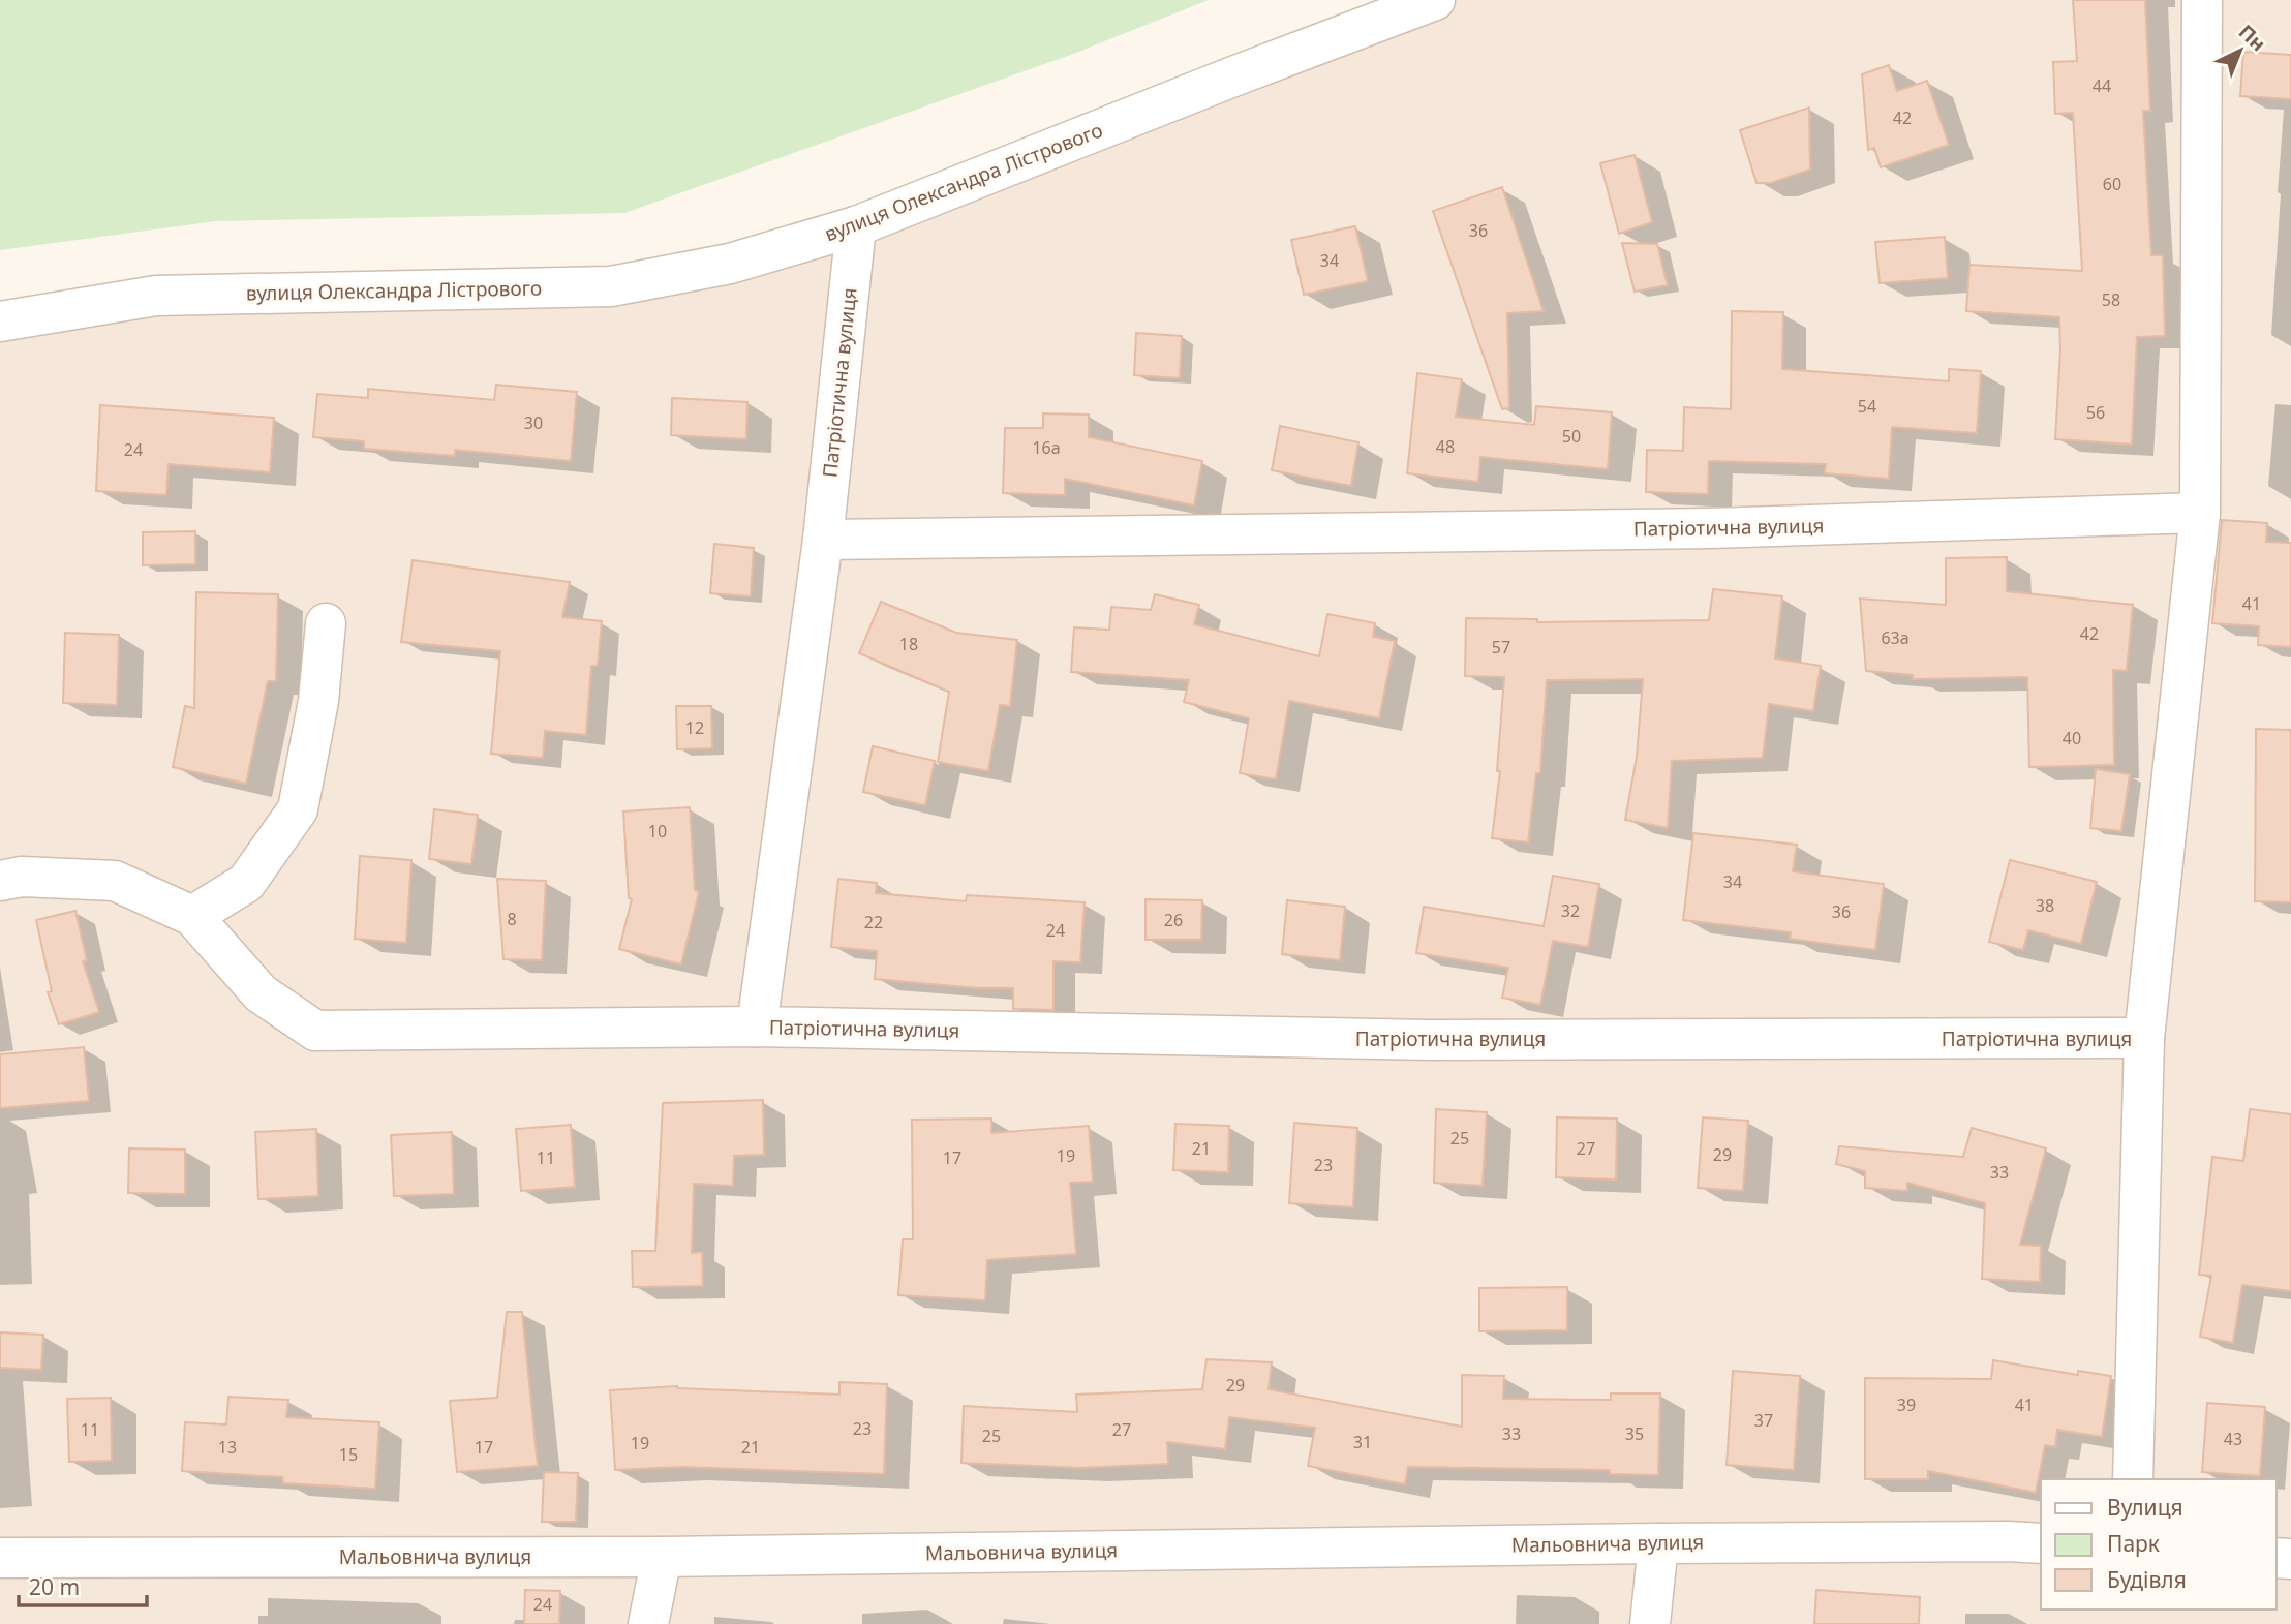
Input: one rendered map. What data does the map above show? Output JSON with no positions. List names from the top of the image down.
{
  "streets": {
    "street": ["вулиця Олександра Лістрового", "Патріотична вулиця", "Мальовнича вулиця"]
  },
  "crossings": [
    ["вулиця Олександра Лістрового", "Патріотична вулиця"]
  ],
  "house_numbers": [
    "44",
    "42",
    "60",
    "36",
    "34",
    "58",
    "54",
    "56",
    "30",
    "50",
    "48",
    "16а",
    "24",
    "41",
    "42",
    "63а",
    "18",
    "57",
    "12",
    "40",
    "10",
    "34",
    "38",
    "32",
    "36",
    "8",
    "26",
    "22",
    "24",
    "25",
    "21",
    "27",
    "29",
    "19",
    "11",
    "17",
    "23",
    "33",
    "29",
    "39",
    "41",
    "37",
    "23",
    "11",
    "27",
    "33",
    "35",
    "25",
    "43",
    "31",
    "19",
    "13",
    "17",
    "21",
    "15",
    "24"
  ],
  "legend": ["Вулиця", "Парк", "Будівля"],
  "scale_bar": "20 m",
  "north": "top right"
}
